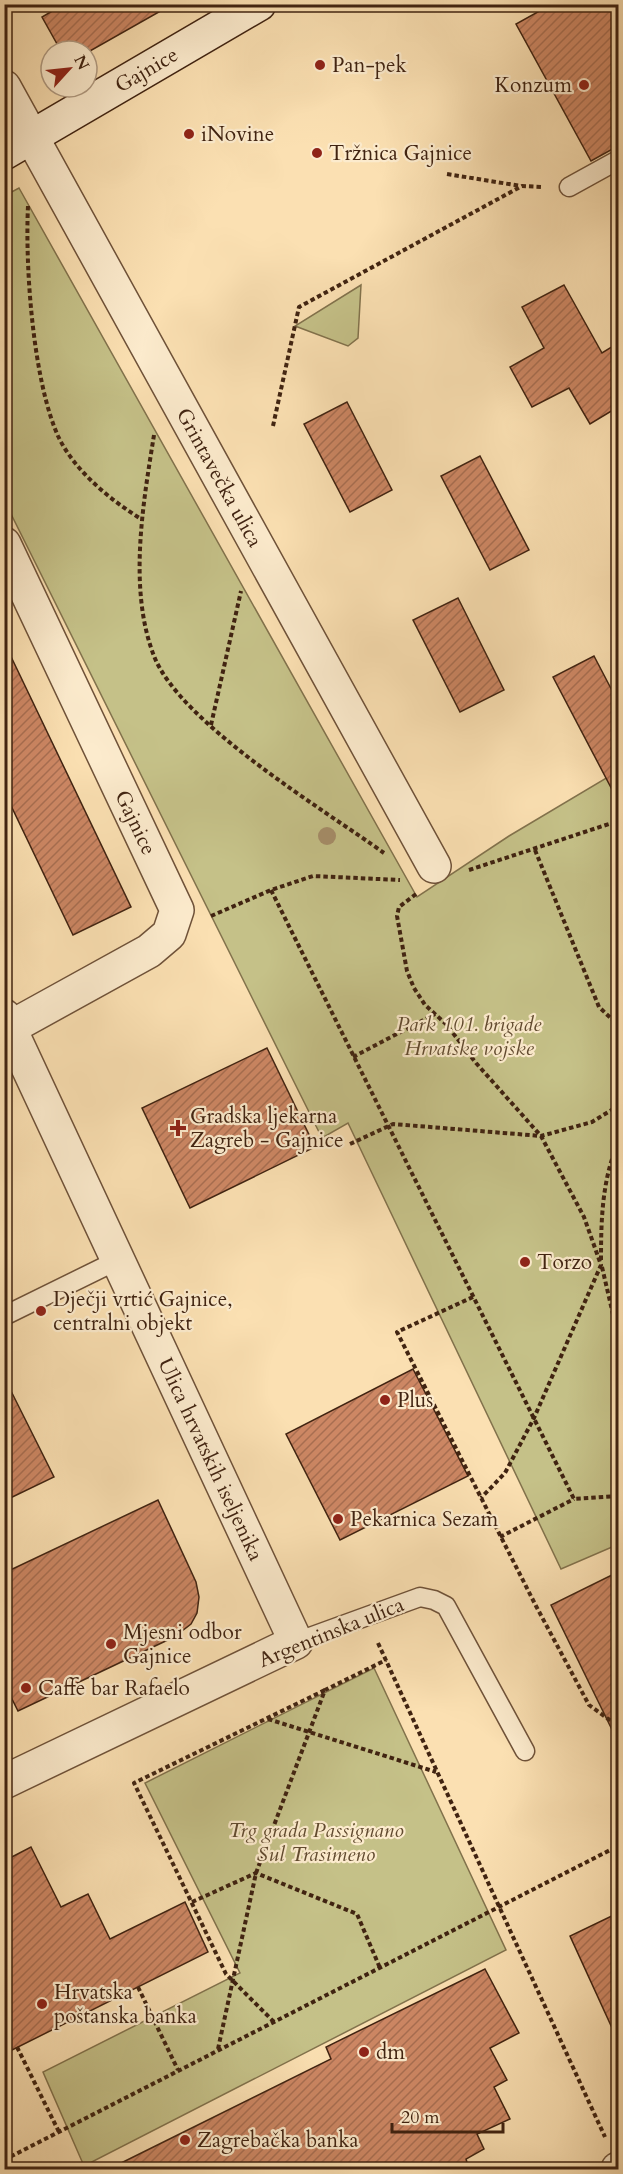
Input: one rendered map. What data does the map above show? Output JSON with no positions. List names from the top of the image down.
{
  "streets": {
    "street": [
      "Gajnice",
      "Grintavečka ulica",
      "Ulica hrvatskih iseljenika",
      "Argentinska ulica"
    ]
  },
  "crossings": [
    ["Gajnice", "Grintavečka ulica"],
    ["Ulica hrvatskih iseljenika", "Argentinska ulica"]
  ],
  "parks": ["Park 101. brigade Hrvatske vojske", "Trg grada Passignano Sul Trasimeno"],
  "places": {
    "other": [
      "Pan-pek",
      "Konzum",
      "iNovine",
      "Tržnica Gajnice",
      "Torzo",
      "Dječji vrtić Gajnice, centralni objekt",
      "Plus",
      "Pekarnica Sezam",
      "Mjesni odbor Gajnice",
      "Caffe bar Rafaelo",
      "Hrvatska poštanska banka",
      "dm",
      "Zagrebačka banka"
    ],
    "health": ["Gradska ljekarna Zagreb - Gajnice"]
  },
  "scale_bar": "20 m",
  "north": "top right"
}
